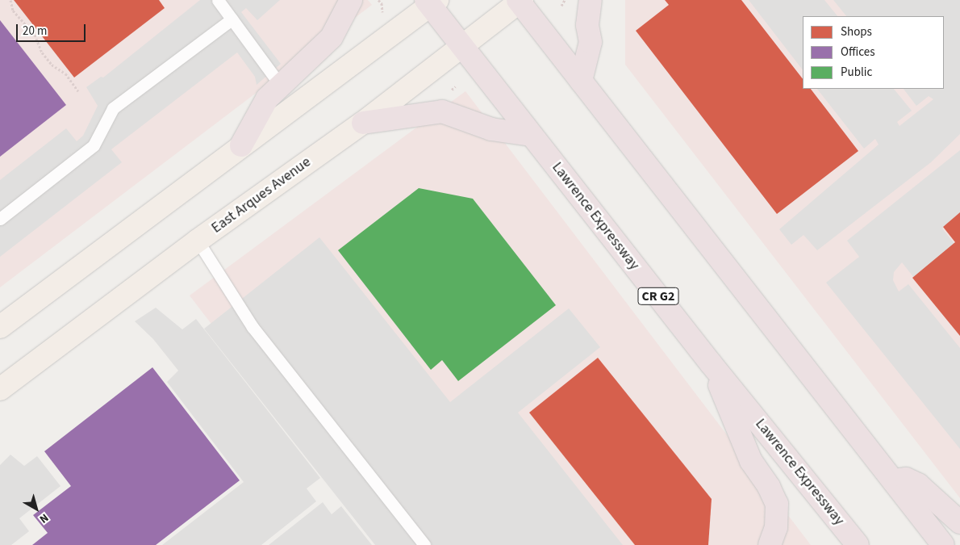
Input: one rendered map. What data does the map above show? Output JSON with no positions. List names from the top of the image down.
{
  "streets": {
    "highway": ["Lawrence Expressway", "CR G2"],
    "main road": ["East Arques Avenue"]
  },
  "crossings": [
    ["East Arques Avenue", "Lawrence Expressway"]
  ],
  "legend": ["Shops", "Offices", "Public"],
  "scale_bar": "20 m",
  "north": "bottom right"
}
